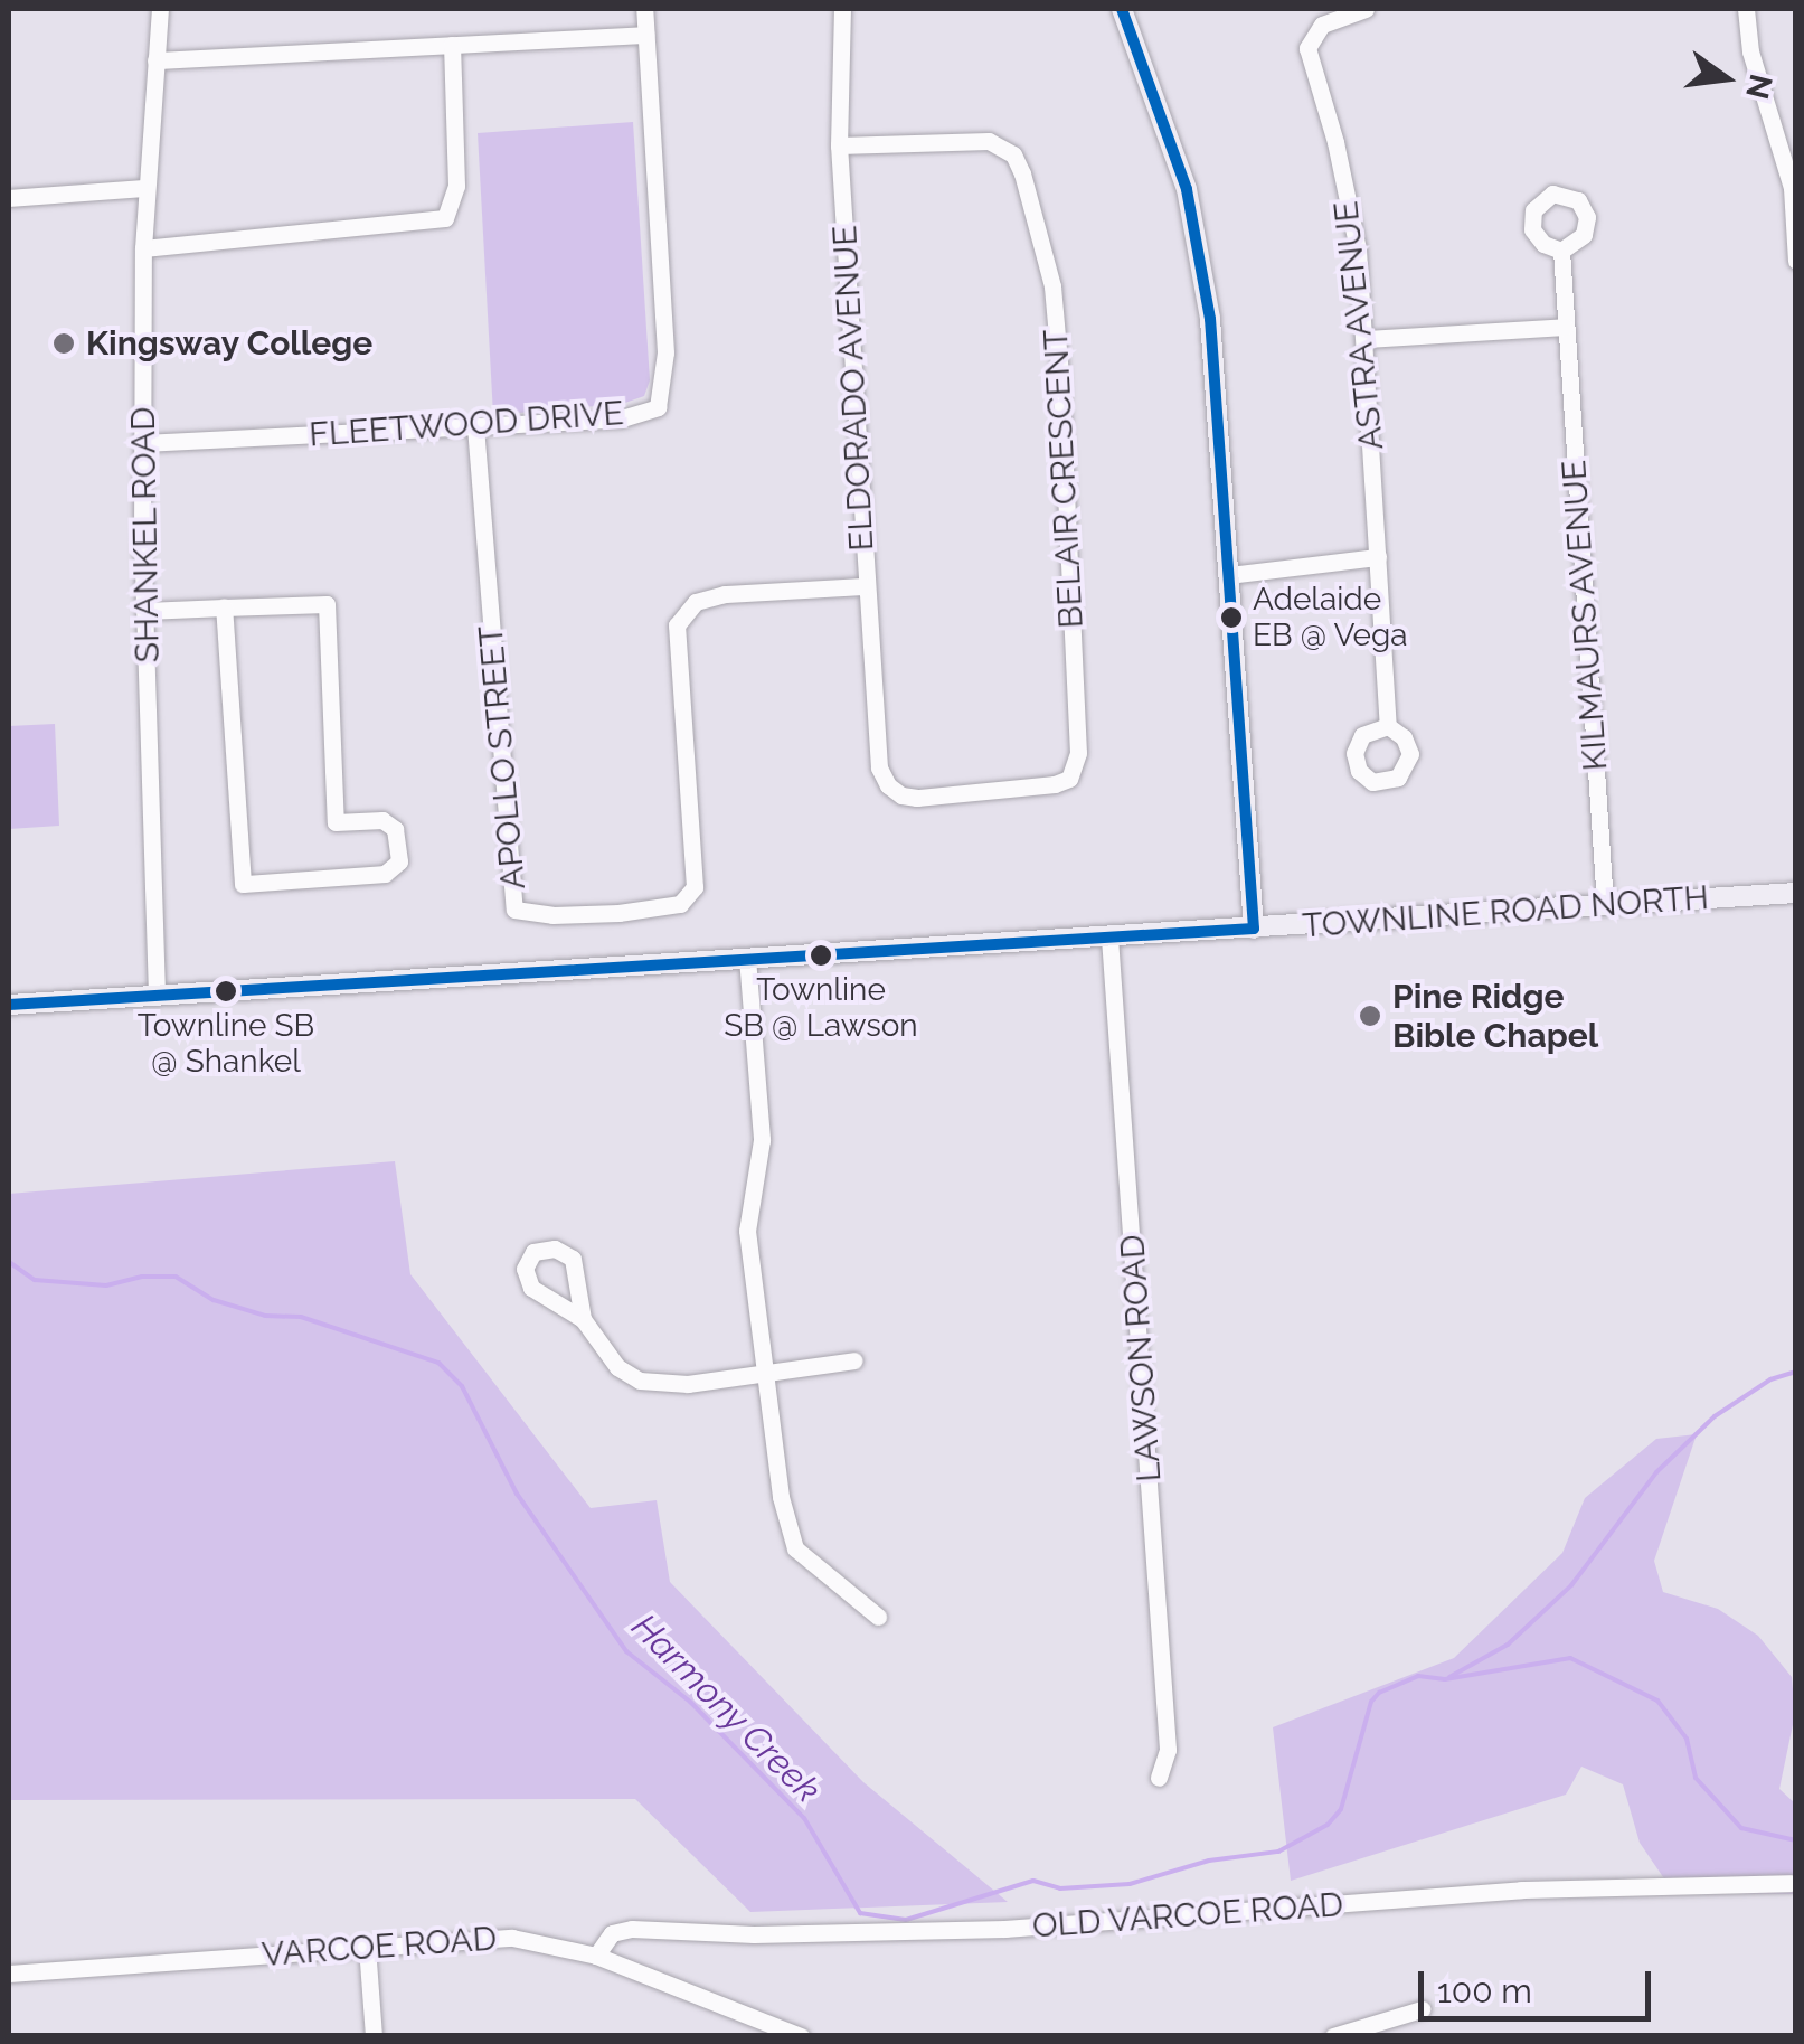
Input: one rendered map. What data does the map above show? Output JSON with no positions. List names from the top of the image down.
{
  "streets": {
    "main road": ["TOWNLINE ROAD NORTH"],
    "street": [
      "ASTRA AVENUE",
      "ELDORADO AVENUE",
      "FLEETWOOD DRIVE",
      "BELAIR CRESCENT",
      "SHANKEL ROAD",
      "KILMAURS AVENUE",
      "APOLLO STREET",
      "LAWSON ROAD",
      "OLD VARCOE ROAD",
      "VARCOE ROAD"
    ]
  },
  "crossings": [
    ["ELDORADO AVENUE", "BELAIR CRESCENT"],
    ["ELDORADO AVENUE", "APOLLO STREET"],
    ["FLEETWOOD DRIVE", "SHANKEL ROAD"],
    ["FLEETWOOD DRIVE", "APOLLO STREET"],
    ["SHANKEL ROAD", "TOWNLINE ROAD NORTH"],
    ["KILMAURS AVENUE", "TOWNLINE ROAD NORTH"],
    ["TOWNLINE ROAD NORTH", "LAWSON ROAD"],
    ["OLD VARCOE ROAD", "VARCOE ROAD"]
  ],
  "water": ["Harmony Creek"],
  "places": [
    "Kingsway College",
    "Adelaide EB @ Vega",
    "Townline SB @ Lawson",
    "Townline SB @ Shankel",
    "Pine Ridge Bible Chapel"
  ],
  "scale_bar": "100 m",
  "north": "right"
}
